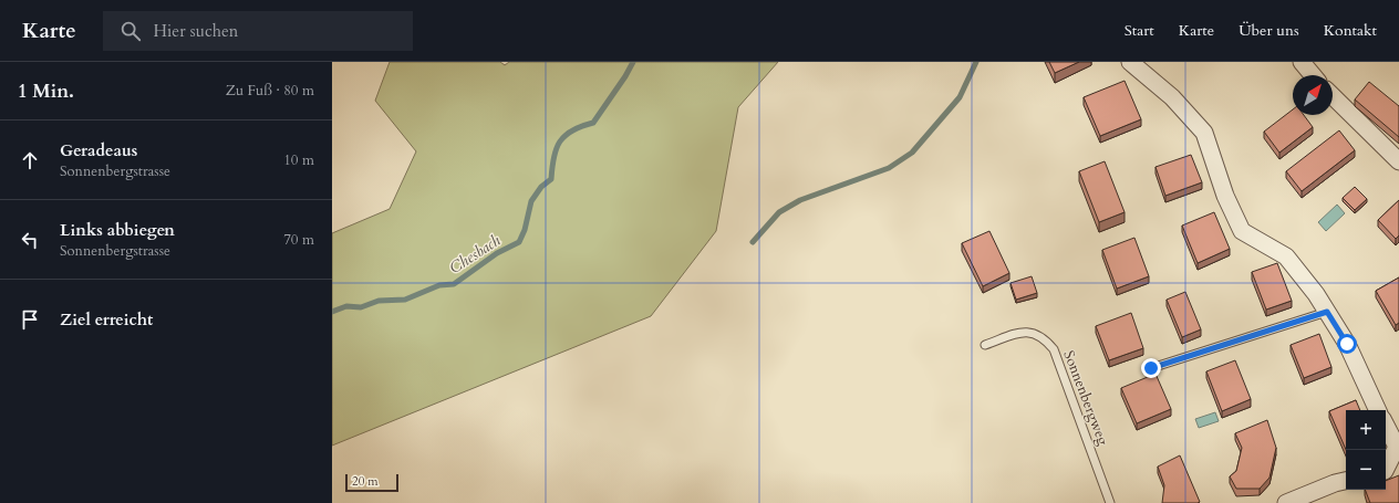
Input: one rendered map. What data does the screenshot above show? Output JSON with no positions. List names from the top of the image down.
{
  "streets": {
    "lane": ["Sonnenbergweg"]
  },
  "water": ["Chesbach"],
  "scale_bar": "20 m",
  "north": "top right",
  "page": {
    "header": "Karte",
    "search": "Hier suchen",
    "nav": [
      "Start",
      "Karte",
      "Über uns",
      "Kontakt"
    ],
    "heading": ["1 Min.", "Zu Fuß · 80 m"],
    "list": [
      ["Geradeaus", "Sonnenbergstrasse", "10 m"],
      ["Links abbiegen", "Sonnenbergstrasse", "70 m"],
      "Ziel erreicht"
    ],
    "map_buttons": ["+", "−"],
    "scale": "20 m"
  }
}
